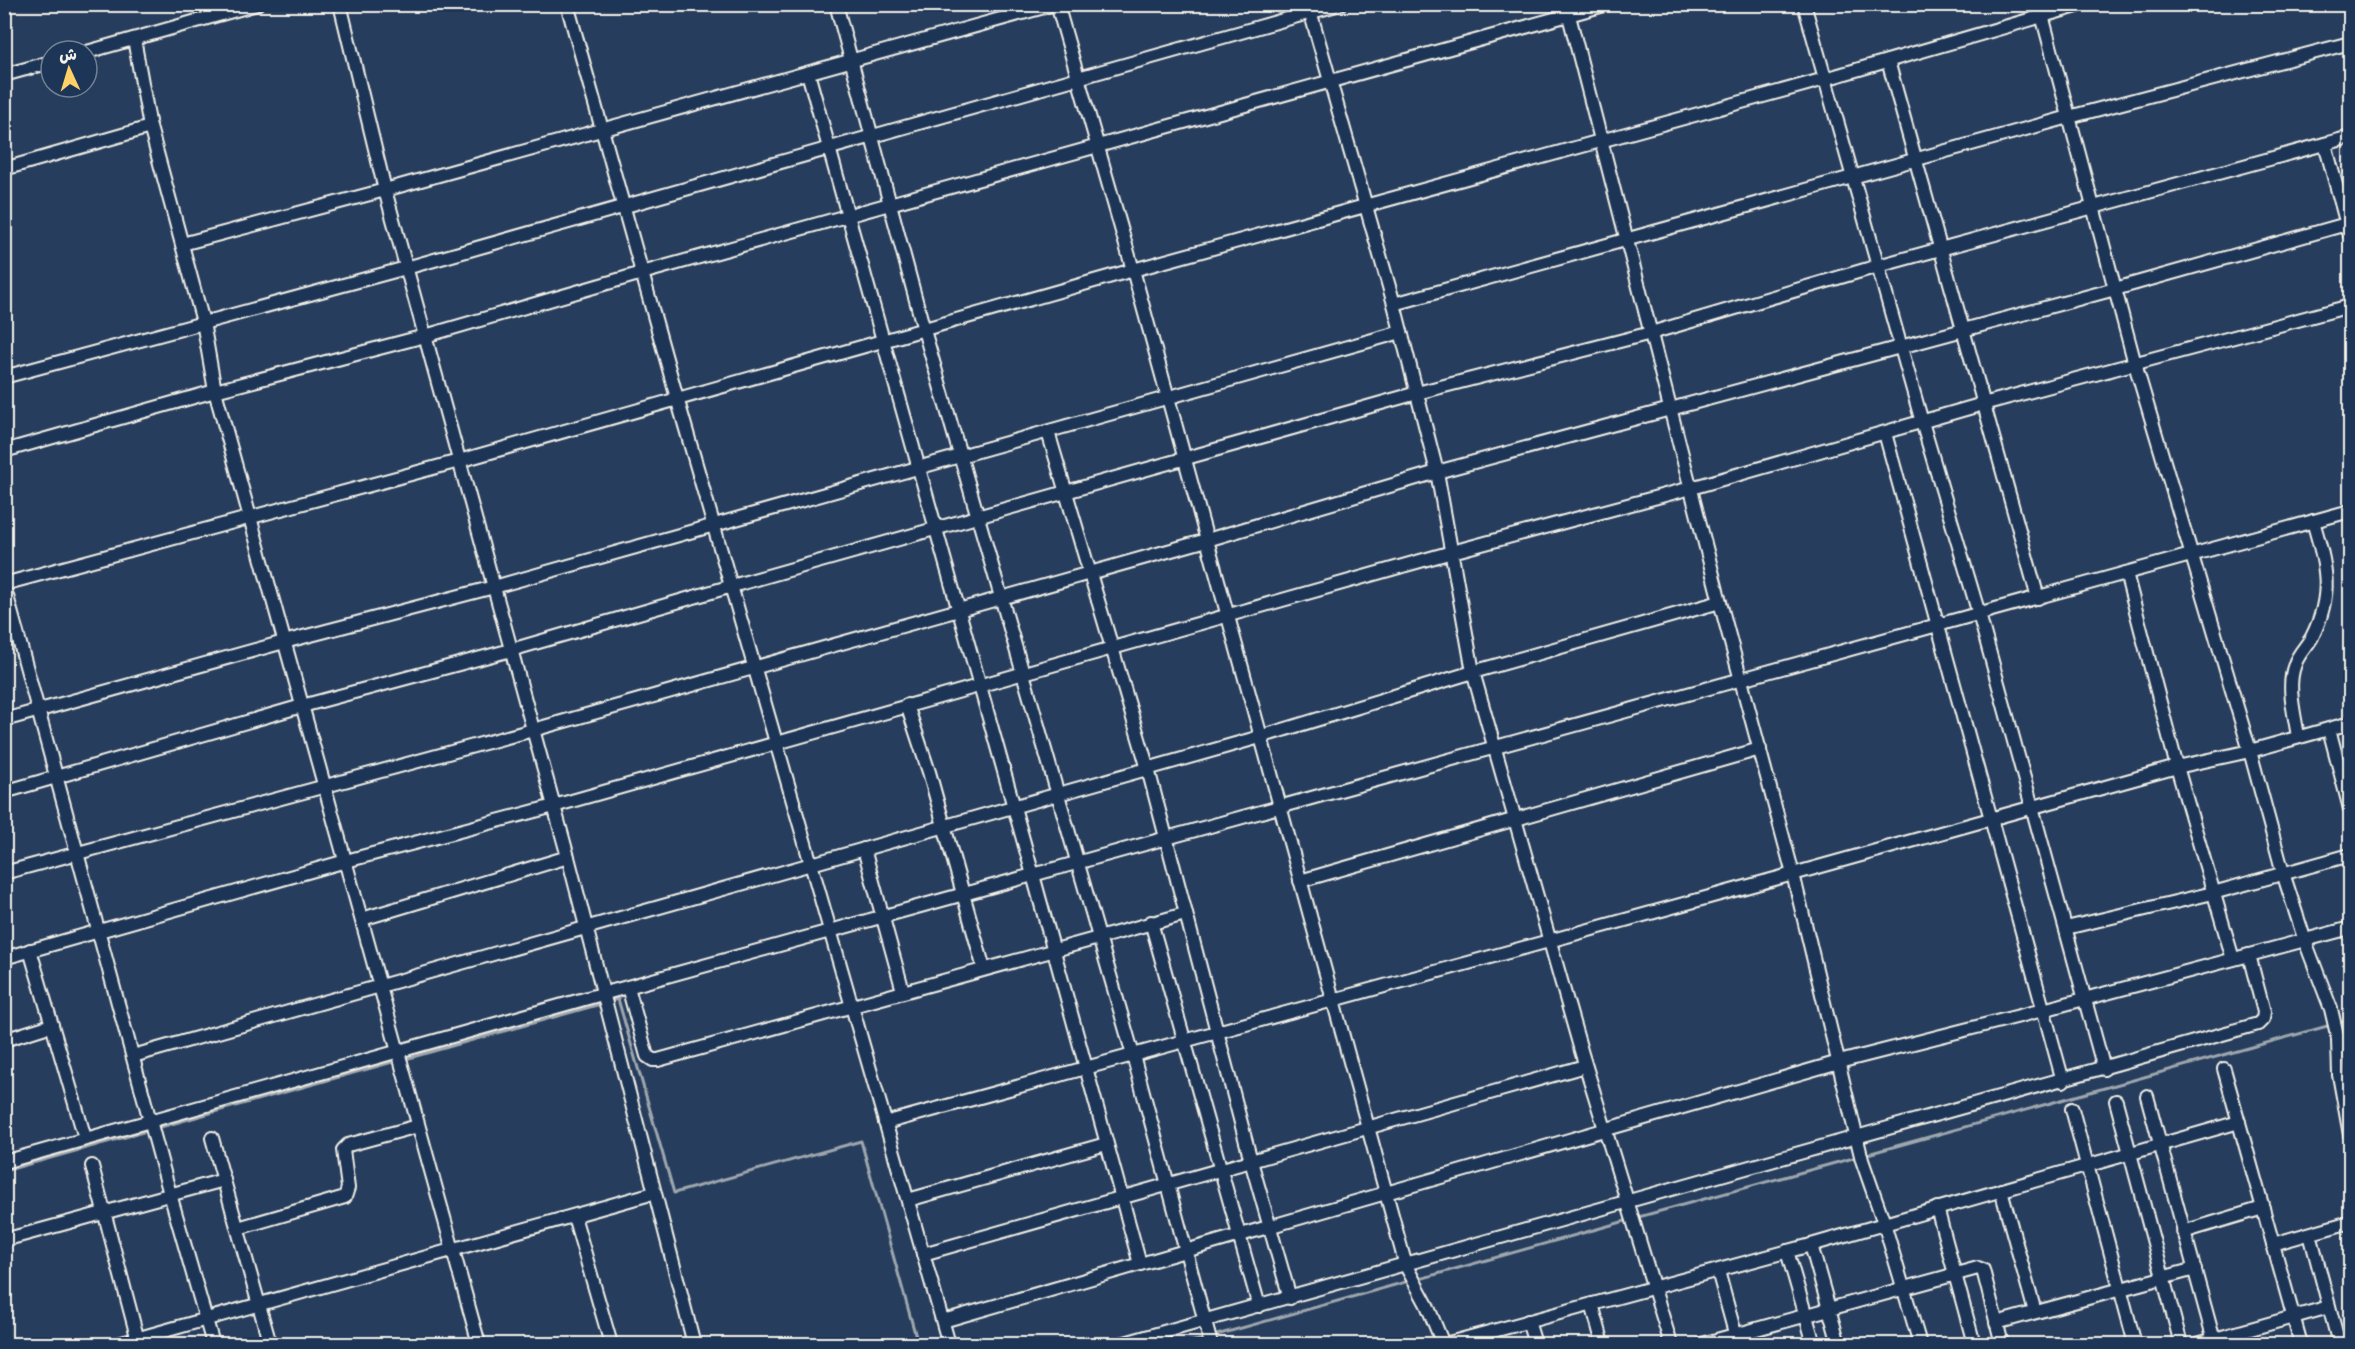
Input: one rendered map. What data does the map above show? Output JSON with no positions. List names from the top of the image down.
{
  "north": "top"
}
